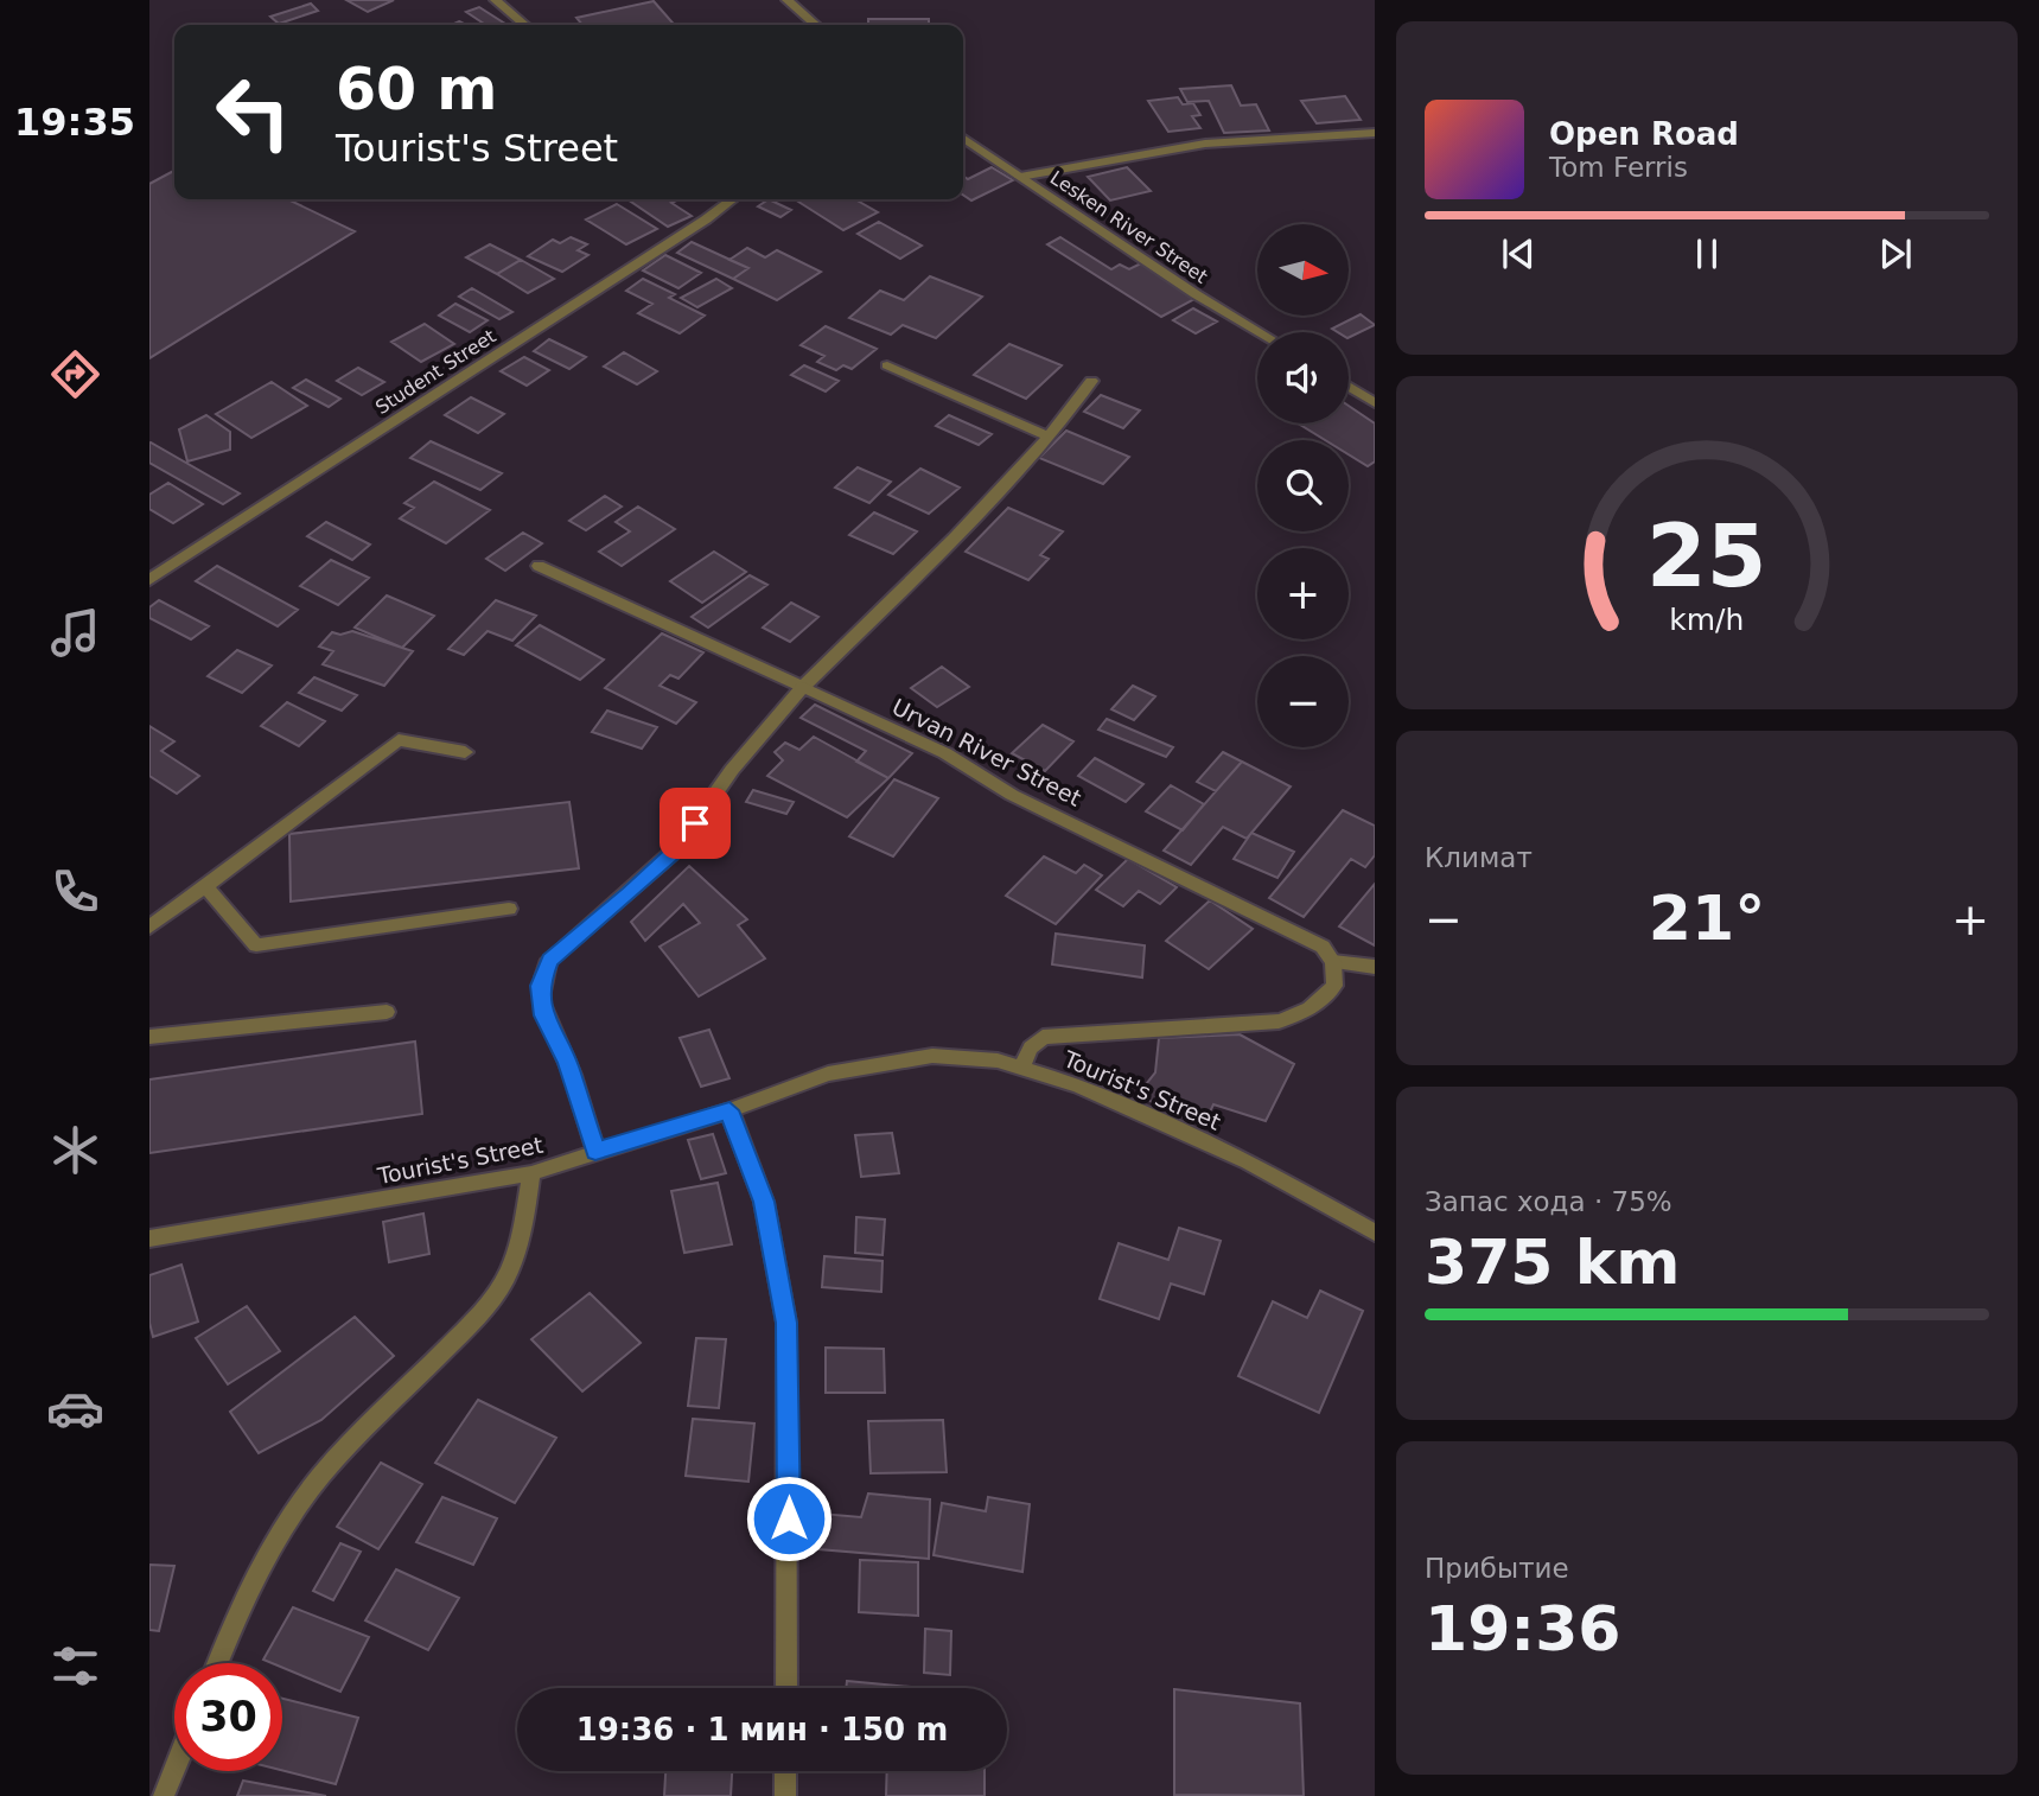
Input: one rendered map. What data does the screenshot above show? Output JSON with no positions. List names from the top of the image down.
{
  "streets": {
    "street": [
      "Lesken River Street",
      "Student Street",
      "Urvan River Street",
      "Tourist's Street"
    ]
  },
  "north": "right",
  "page": {
    "tabs": "19:35",
    "turn": ["60 m", "Tourist's Street"],
    "song": ["Open Road", "Tom Ferris"],
    "map_buttons": ["+", "−"],
    "tile": [
      "Климат",
      ["Запас хода · 75%", "375 km"],
      ["Прибытие", "19:36"]
    ],
    "heat": ["−", "21°", "+"],
    "limit": "30",
    "trip": "19:36 · 1 мин · 150 m",
    "gauge": ["25", "km/h"]
  }
}
